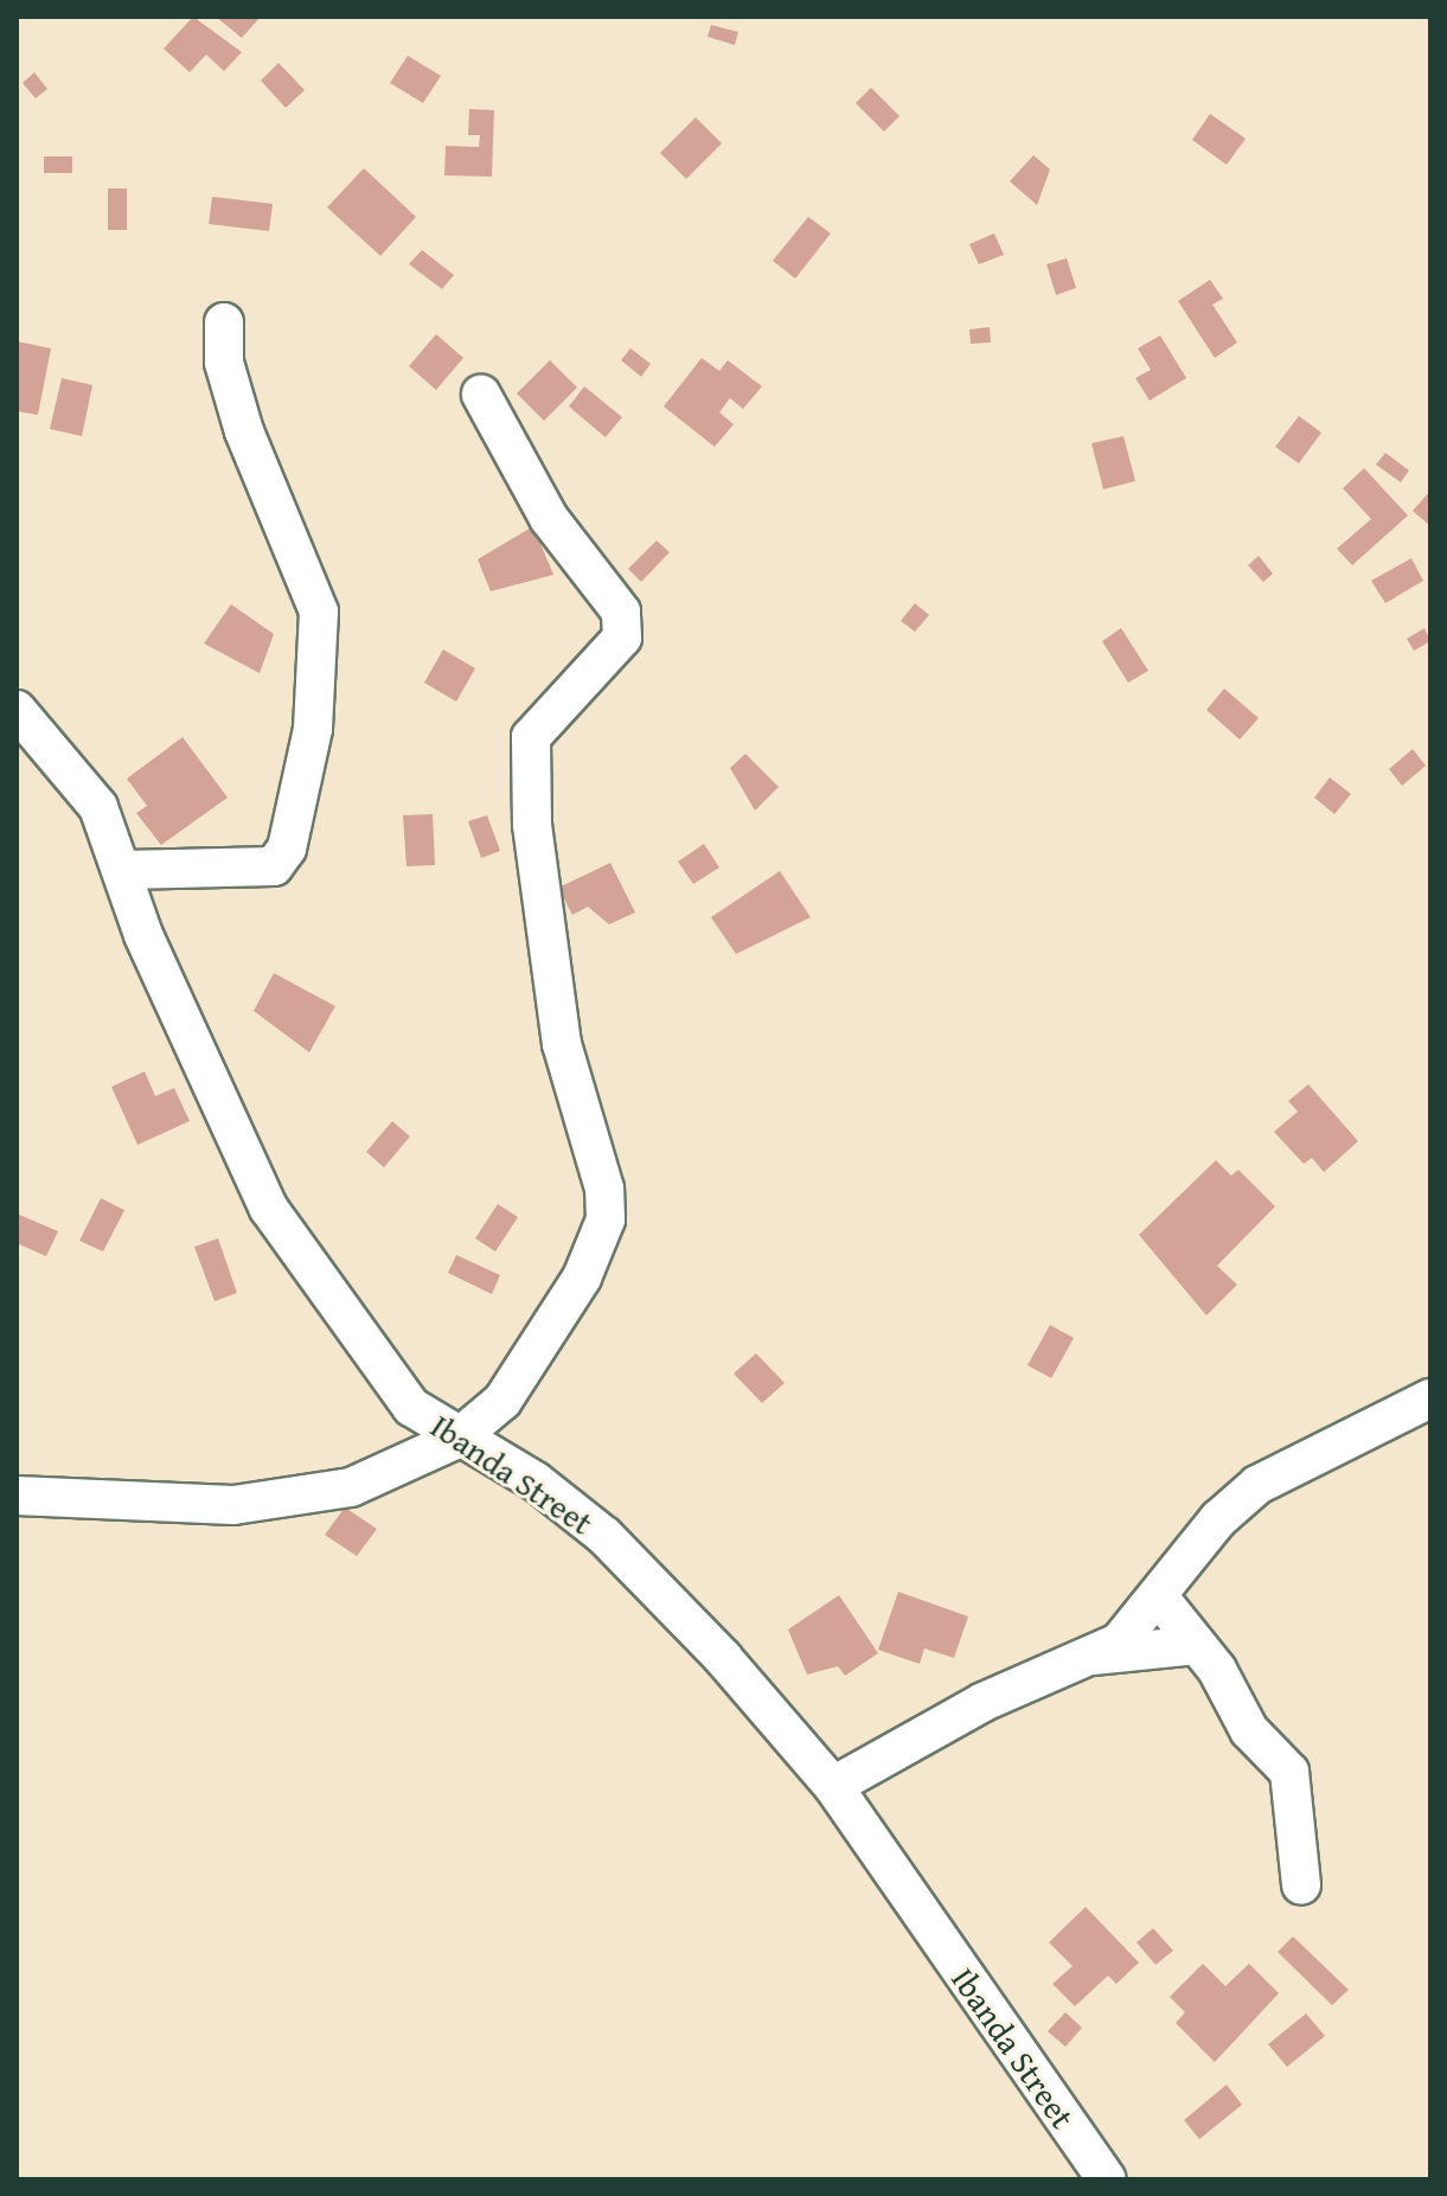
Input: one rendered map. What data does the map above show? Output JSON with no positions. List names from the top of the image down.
{
  "streets": {
    "street": ["Ibanda Street"]
  }
}
